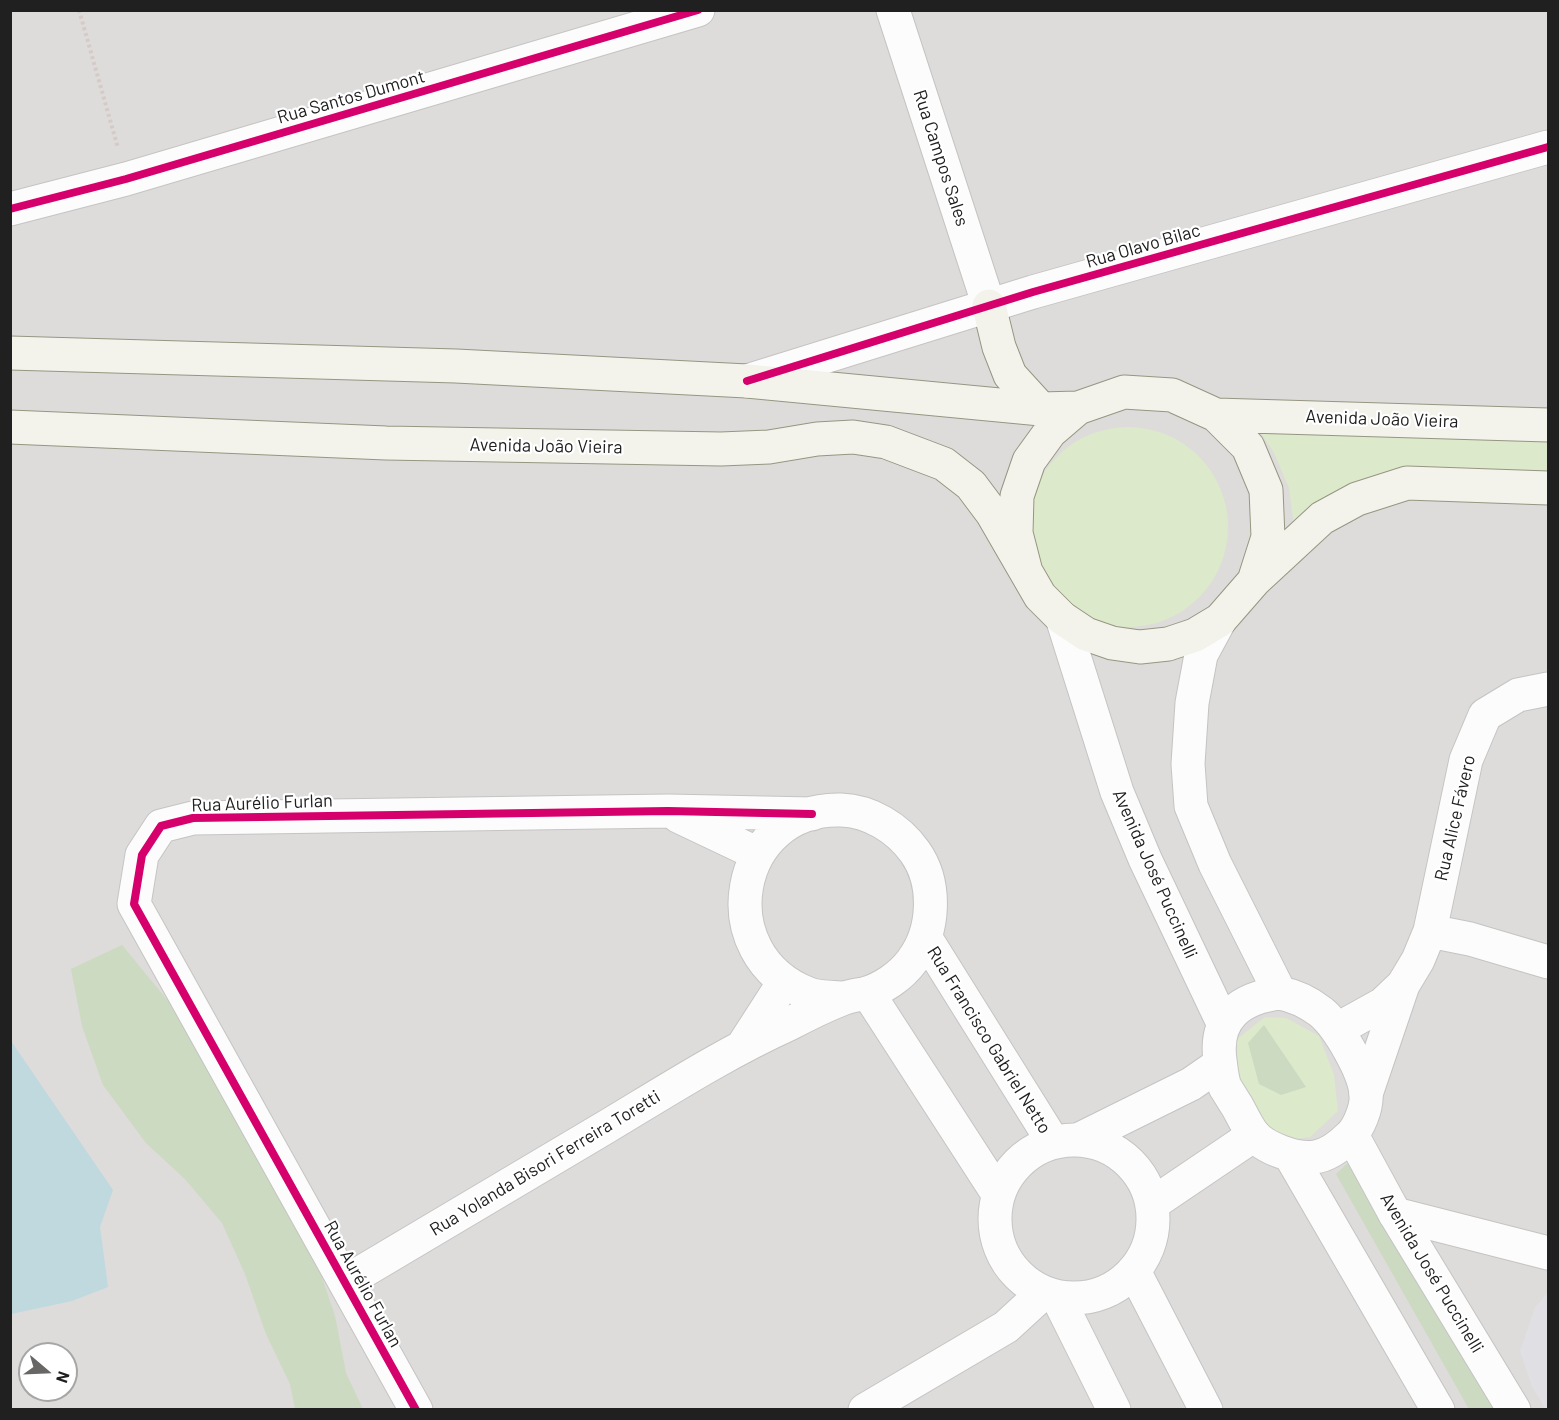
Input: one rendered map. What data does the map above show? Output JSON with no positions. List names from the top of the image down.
{
  "streets": {
    "main road": ["Avenida João Vieira"],
    "street": [
      "Rua Santos Dumont",
      "Rua Campos Sales",
      "Rua Olavo Bilac",
      "Rua Aurélio Furlan",
      "Rua Alice Fávero",
      "Avenida José Puccinelli",
      "Rua Francisco Gabriel Netto",
      "Rua Yolanda Bisori Ferreira Toretti"
    ]
  },
  "crossings": [
    ["Rua Campos Sales", "Rua Olavo Bilac"],
    ["Avenida João Vieira", "Avenida José Puccinelli"],
    ["Rua Aurélio Furlan", "Rua Francisco Gabriel Netto"],
    ["Rua Aurélio Furlan", "Rua Yolanda Bisori Ferreira Toretti"],
    ["Rua Alice Fávero", "Avenida José Puccinelli"],
    ["Rua Francisco Gabriel Netto", "Rua Yolanda Bisori Ferreira Toretti"]
  ],
  "north": "right"
}
